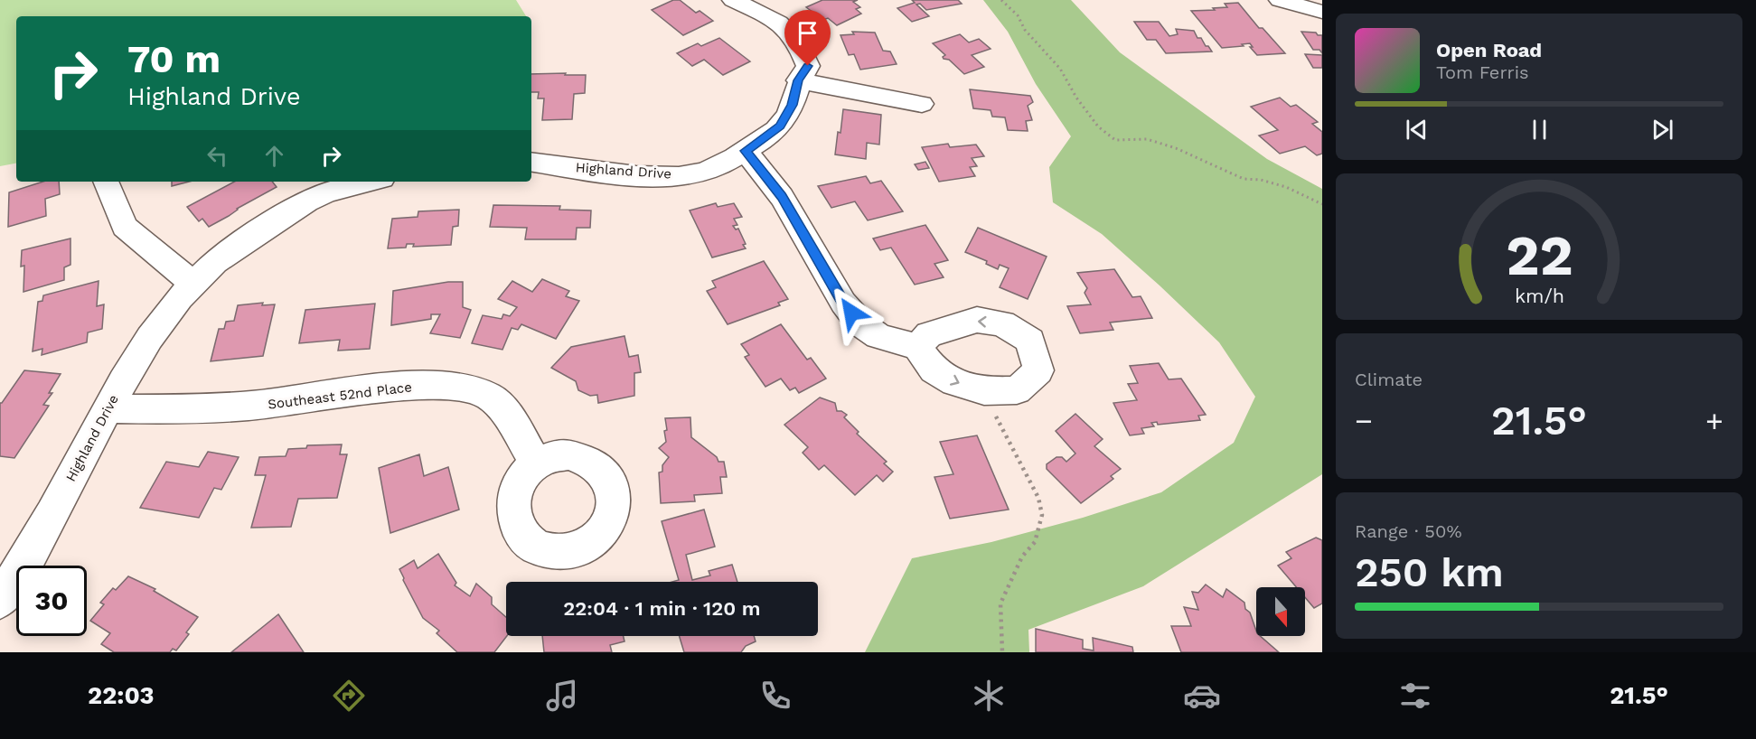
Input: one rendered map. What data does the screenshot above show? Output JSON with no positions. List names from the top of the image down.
{
  "streets": {
    "street": ["Highland Drive", "Southeast 52nd Place"]
  },
  "crossings": [
    ["Highland Drive", "Southeast 52nd Place"]
  ],
  "north": "bottom",
  "page": {
    "turn": ["70 m", "Highland Drive"],
    "song": ["Open Road", "Tom Ferris"],
    "tile": [
      "Climate",
      ["Range · 50%", "250 km"]
    ],
    "heat": ["−", "21.5°", "+"],
    "limit": "30",
    "trip": "22:04 · 1 min · 120 m",
    "tabs": ["22:03", "21.5°"],
    "gauge": ["22", "km/h"]
  }
}
